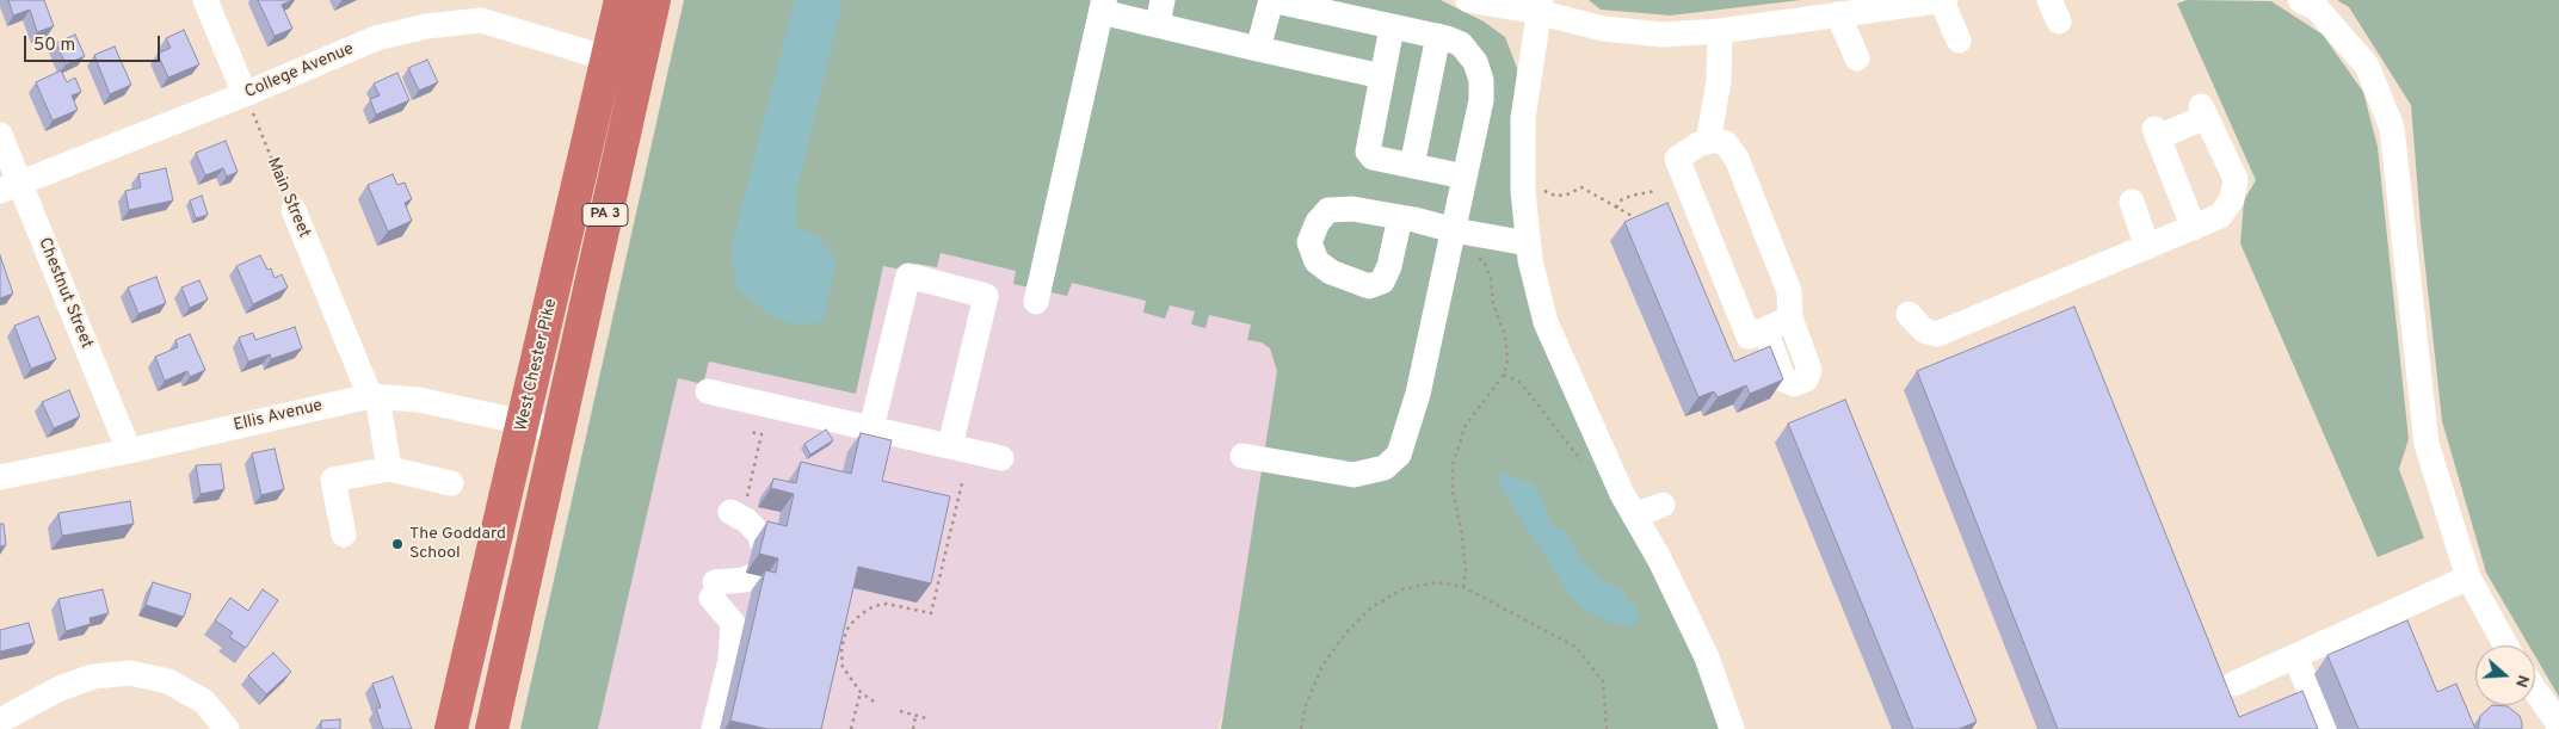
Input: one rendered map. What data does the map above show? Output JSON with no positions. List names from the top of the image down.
{
  "streets": {
    "highway": ["PA 3", "West Chester Pike"],
    "street": [
      "College Avenue",
      "Main Street",
      "Chestnut Street",
      "Ellis Avenue"
    ]
  },
  "crossings": [
    ["College Avenue", "Main Street"],
    ["College Avenue", "Chestnut Street"],
    ["College Avenue", "West Chester Pike"],
    ["Main Street", "Ellis Avenue"],
    ["Chestnut Street", "Ellis Avenue"],
    ["West Chester Pike", "Ellis Avenue"]
  ],
  "places": ["The Goddard School"],
  "scale_bar": "50 m",
  "north": "right"
}
